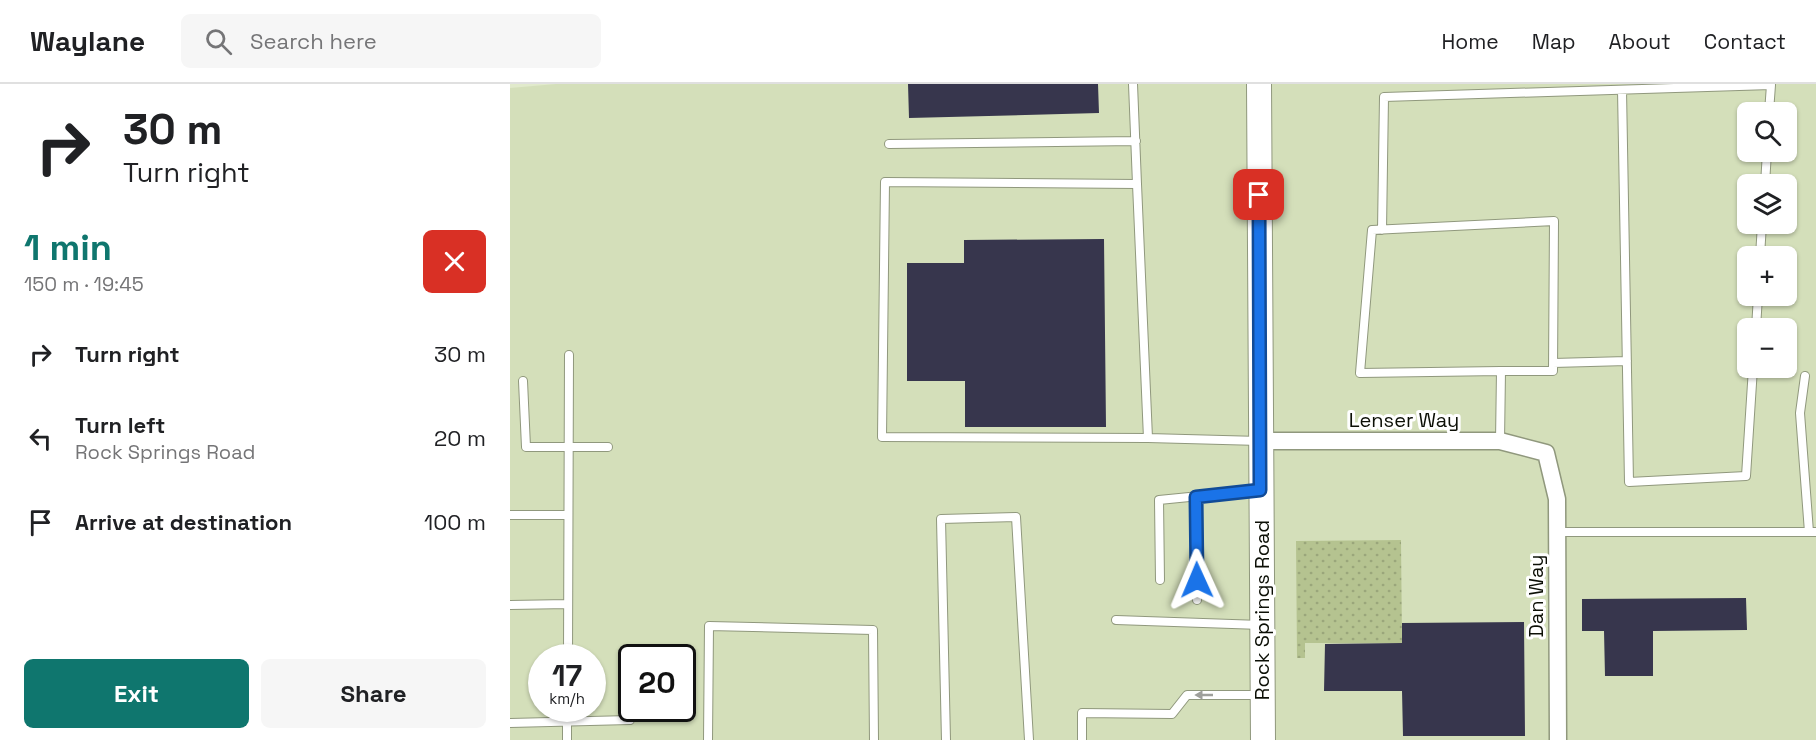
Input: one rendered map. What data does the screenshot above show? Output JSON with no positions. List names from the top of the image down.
{
  "streets": {
    "street": ["Lenser Way", "Dan Way", "Rock Springs Road"]
  },
  "crossings": [
    ["Lenser Way", "Dan Way"],
    ["Lenser Way", "Rock Springs Road"]
  ],
  "page": {
    "header": "Waylane",
    "search": "Search here",
    "nav": [
      "Home",
      "Map",
      "About",
      "Contact"
    ],
    "turn": ["30 m", "Turn right"],
    "map_buttons": ["+", "−"],
    "heading": ["1 min", "150 m · 19:45"],
    "list": [
      {
        "name": "Turn right",
        "value": "30 m"
      },
      {
        "name": "Turn left",
        "note": "Rock Springs Road",
        "value": "20 m"
      },
      {
        "name": "Arrive at destination",
        "value": "100 m"
      }
    ],
    "speed": "17 km/h",
    "limit": "20",
    "buttons": ["Exit", "Share"]
  }
}
